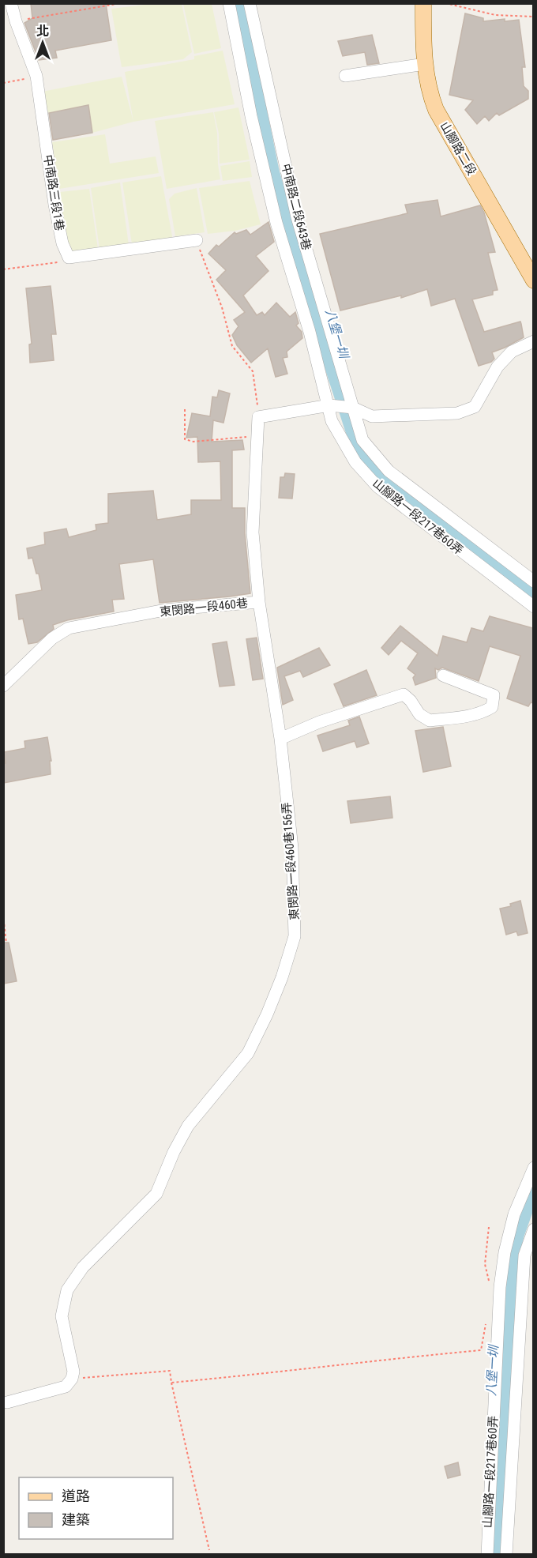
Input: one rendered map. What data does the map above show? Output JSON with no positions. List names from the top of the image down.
{
  "streets": {
    "main road": ["山腳路二段"],
    "street": [
      "中南路三段1巷",
      "中南路二段643巷",
      "山腳路一段217巷60弄",
      "東閔路一段460巷",
      "東閔路一段460巷156弄"
    ]
  },
  "crossings": [
    ["東閔路一段460巷", "東閔路一段460巷156弄"]
  ],
  "water": ["八堡一圳"],
  "legend": ["道路", "建築"],
  "north": "top"
}
